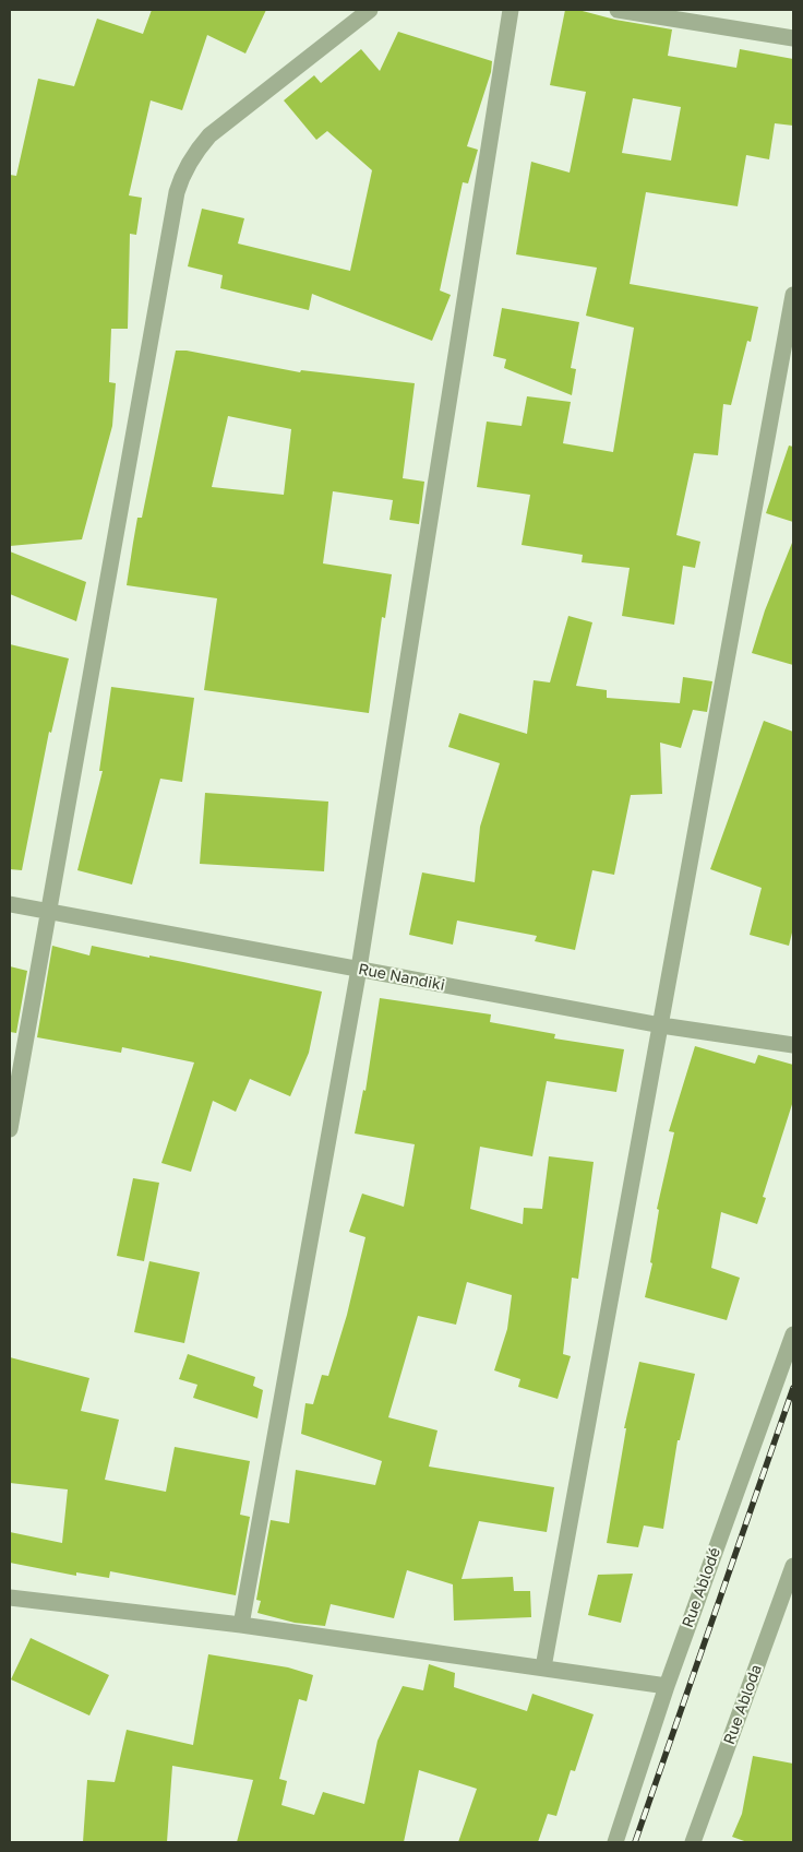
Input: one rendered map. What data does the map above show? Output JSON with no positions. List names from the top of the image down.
{
  "streets": {
    "street": ["Rue Nandiki", "Rue Ablodé", "Rue Abloda"]
  }
}
